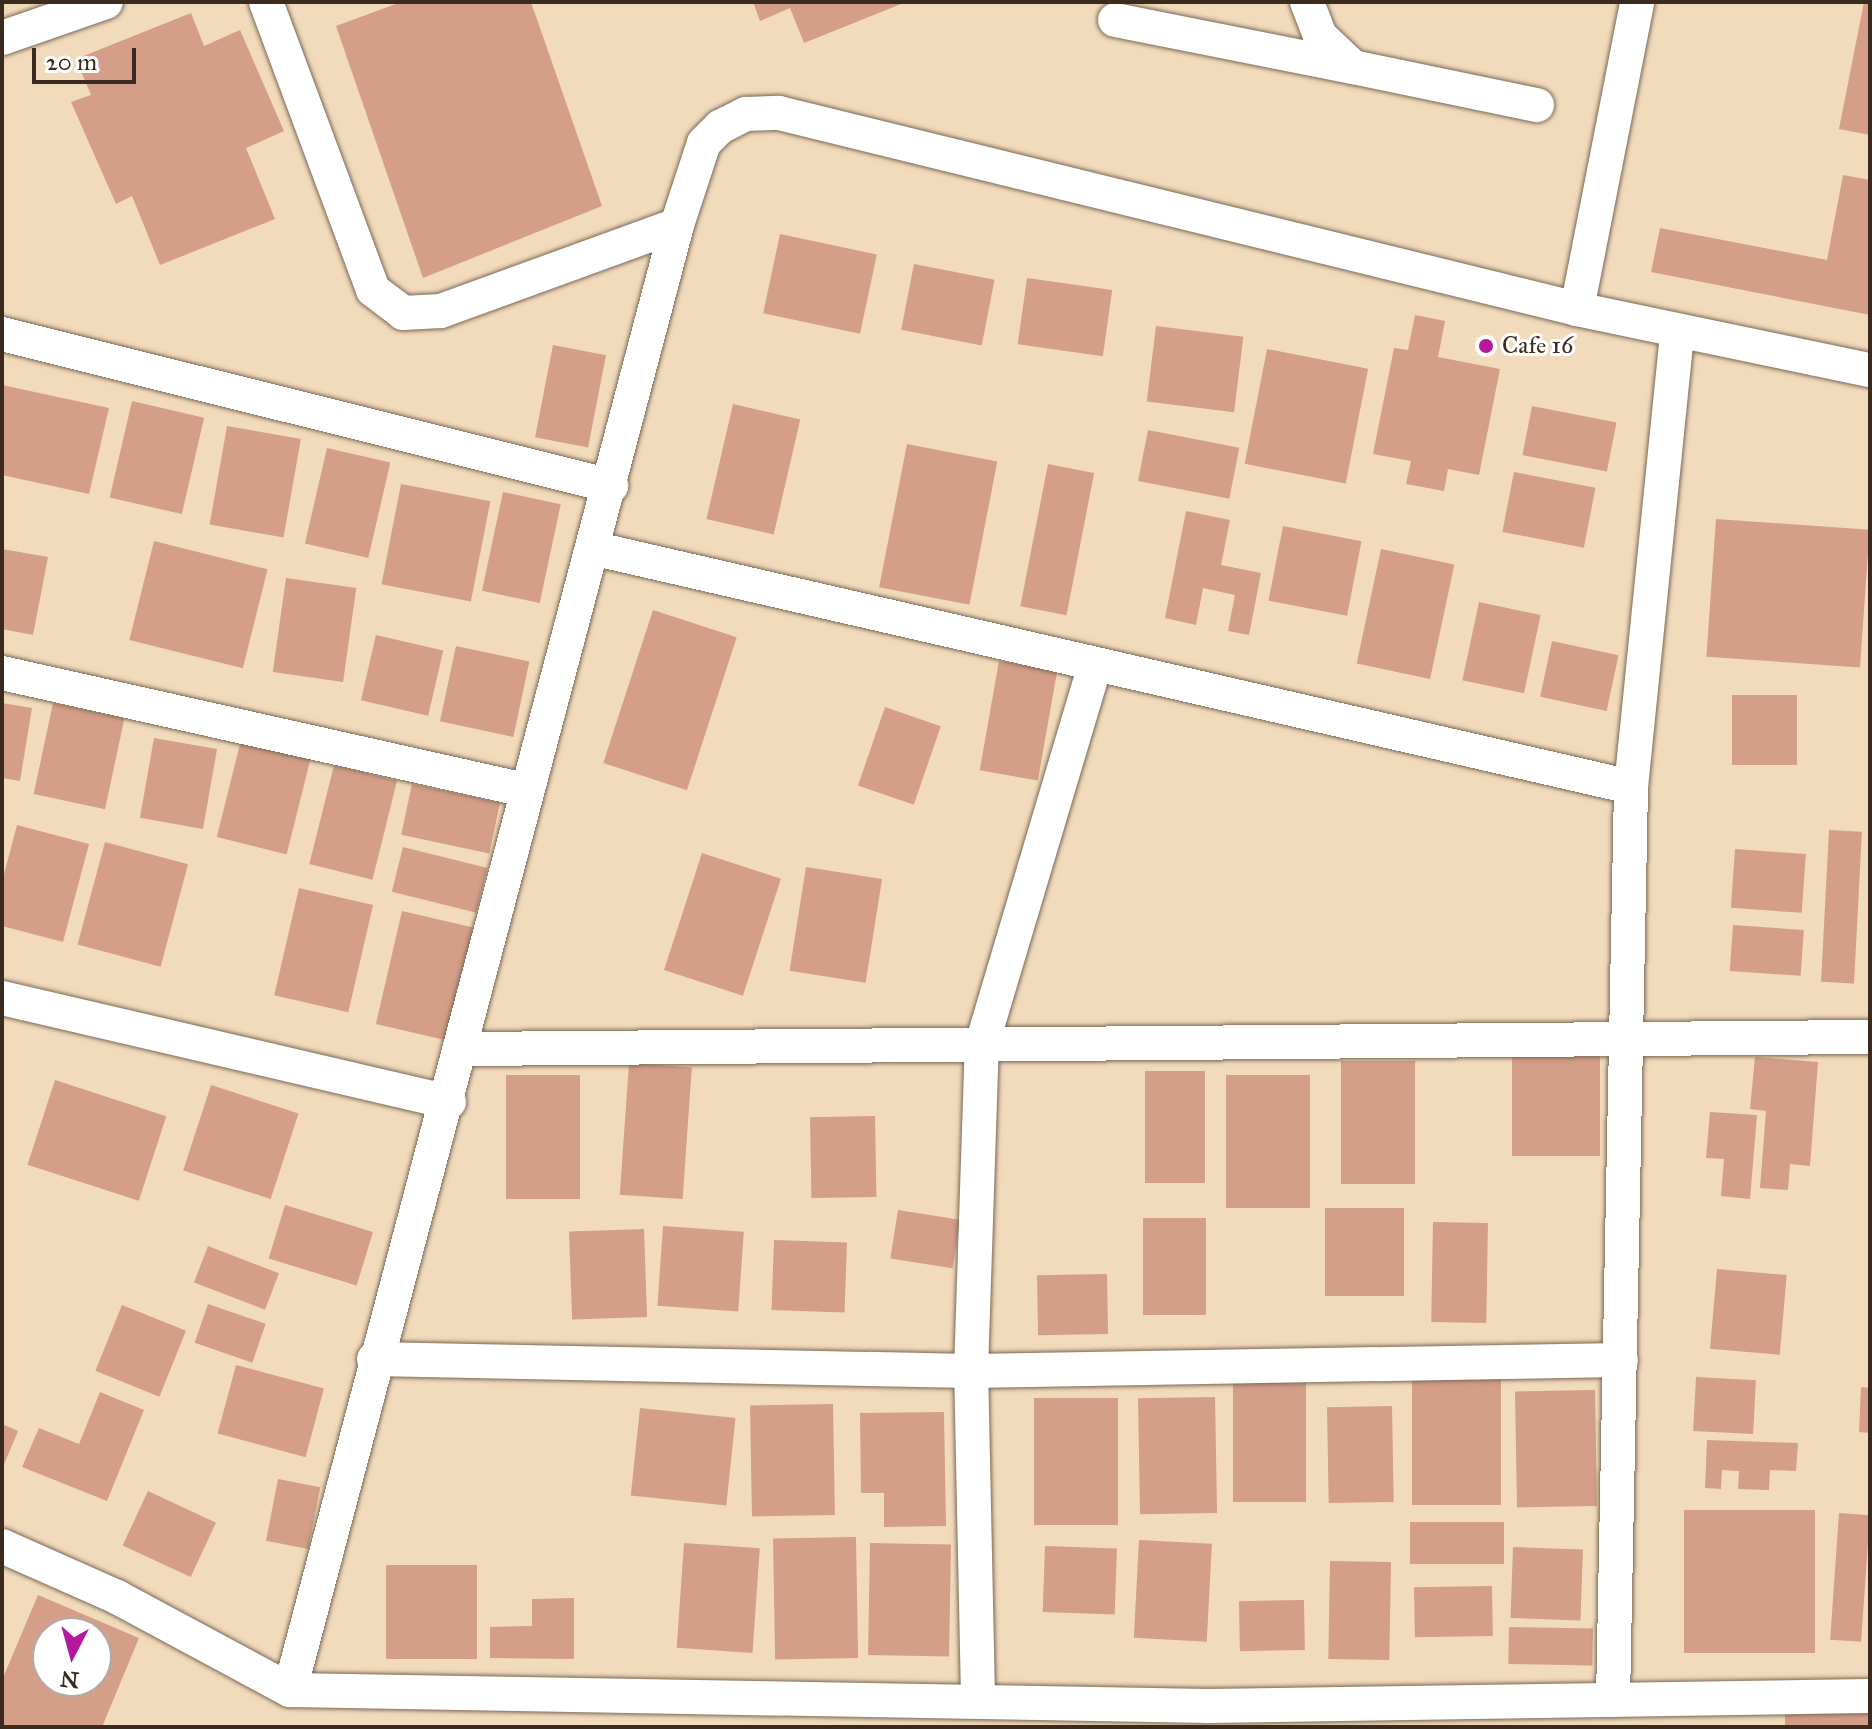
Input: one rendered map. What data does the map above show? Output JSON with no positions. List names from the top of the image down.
{
  "places": ["Cafe 16"],
  "scale_bar": "20 m",
  "north": "bottom"
}
